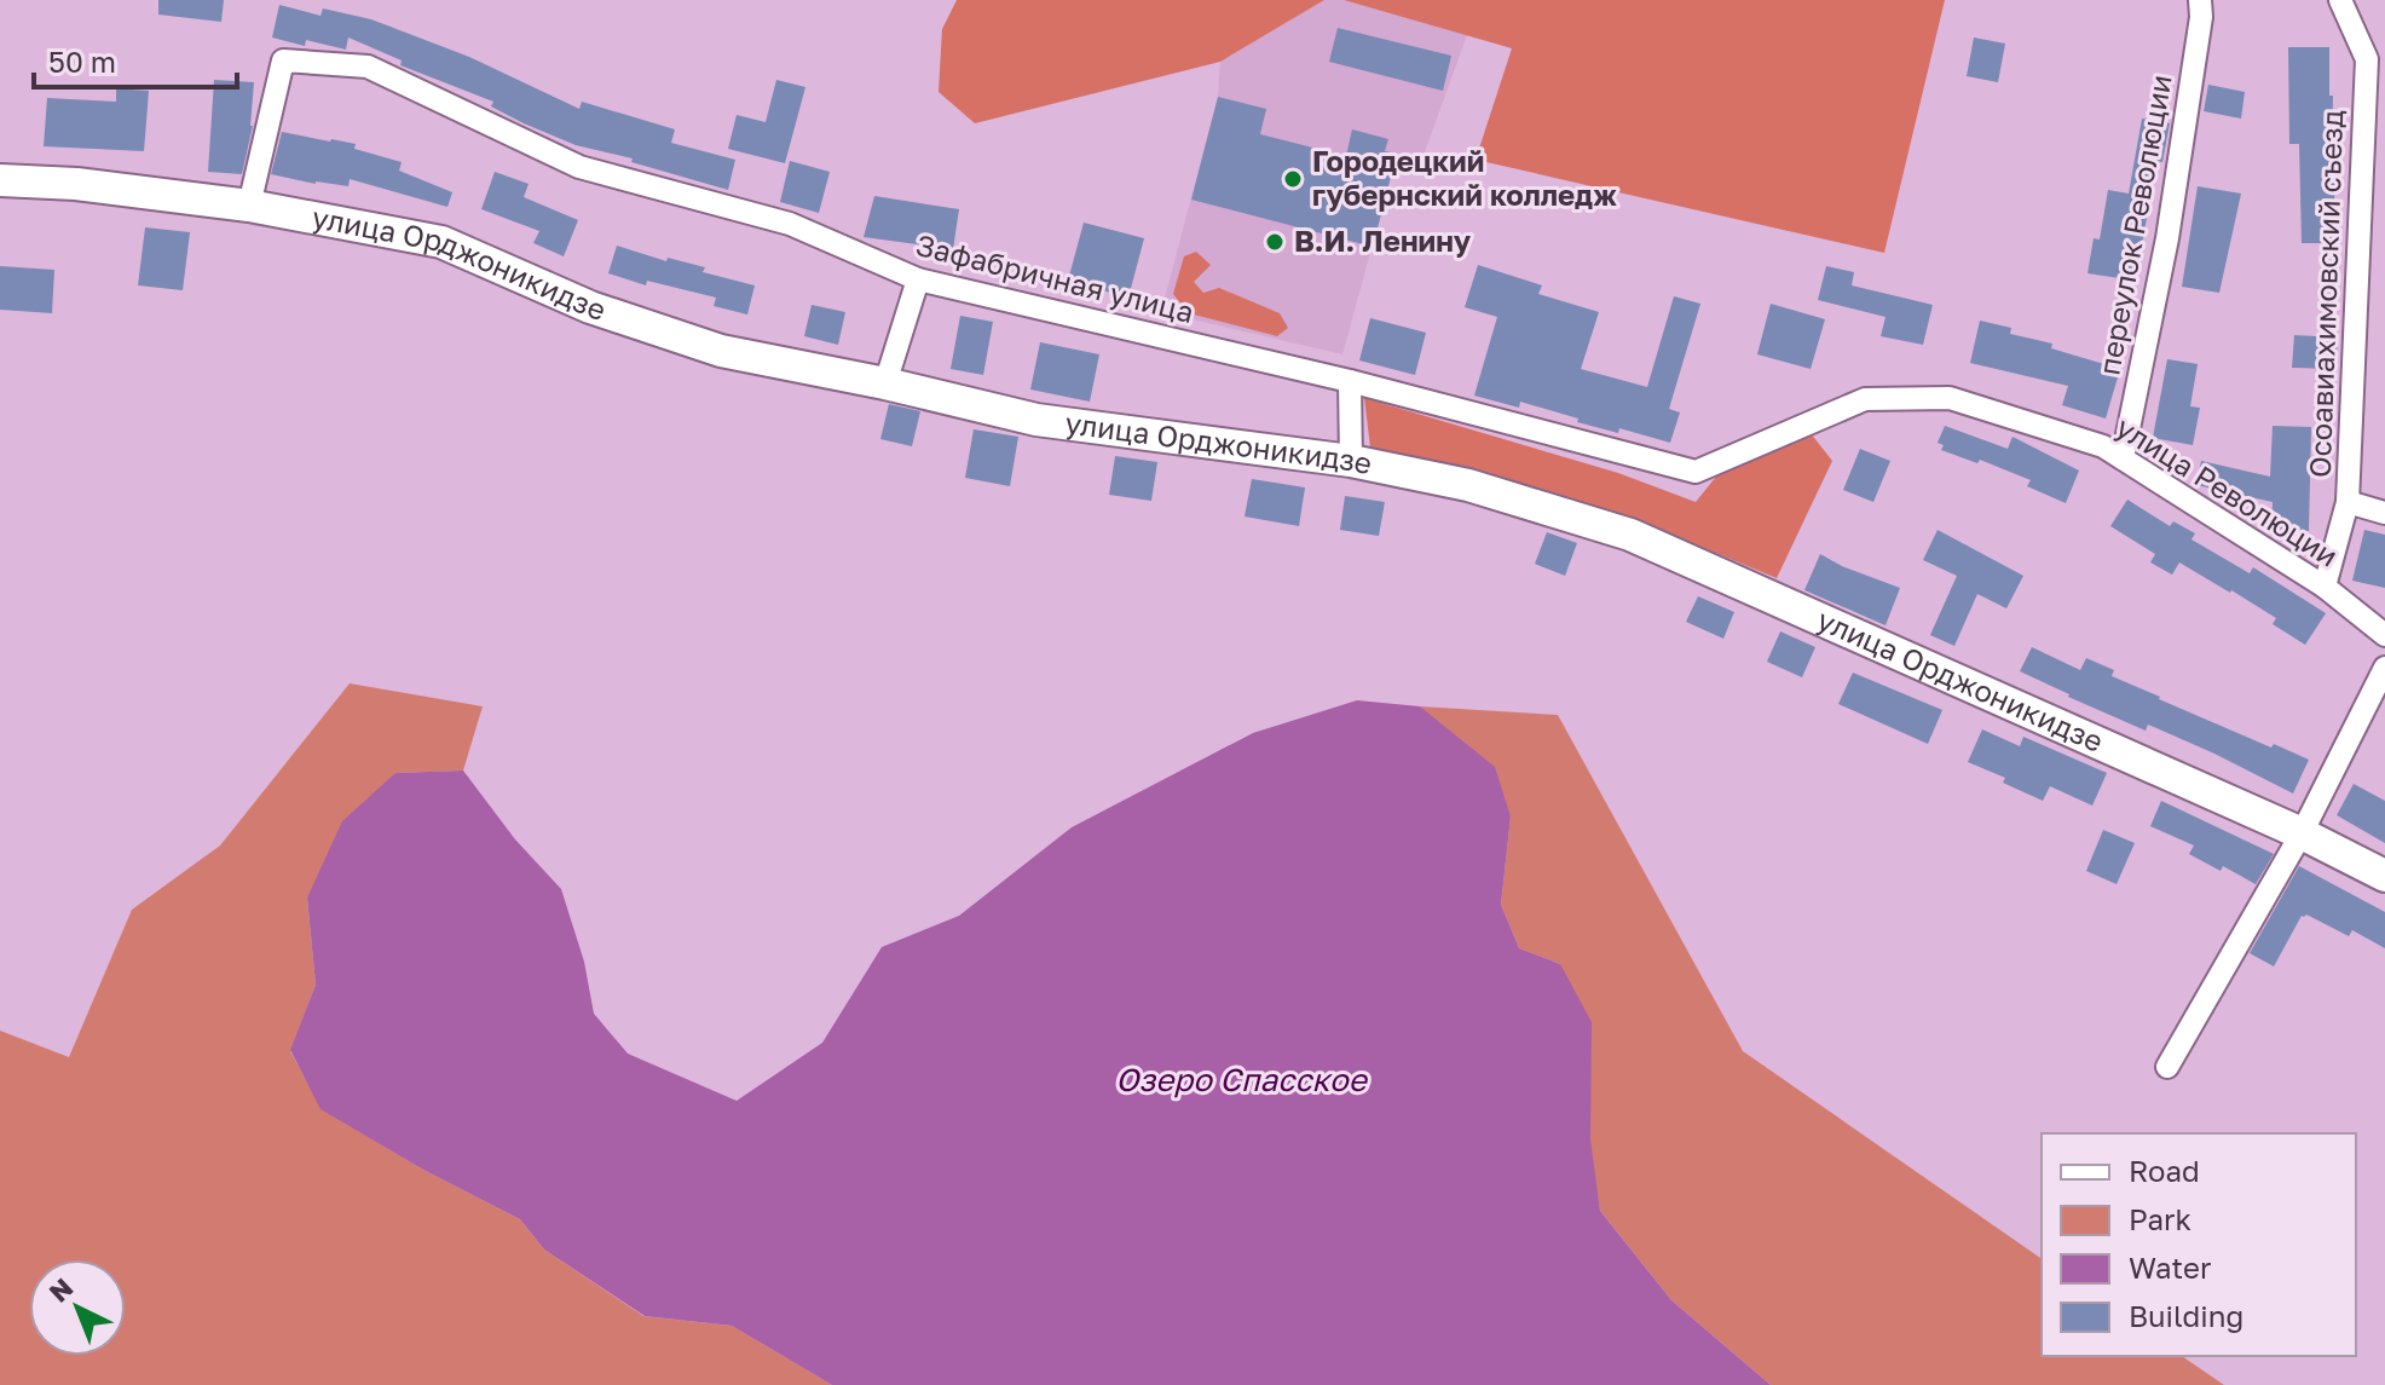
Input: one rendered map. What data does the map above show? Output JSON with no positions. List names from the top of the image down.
{
  "streets": {
    "street": [
      "переулок Революции",
      "улица Орджоникидзе",
      "Зафабричная улица",
      "Осоавиахимовский съезд",
      "улица Революции"
    ]
  },
  "crossings": [
    ["переулок Революции", "улица Революции"],
    ["улица Орджоникидзе", "Зафабричная улица"],
    ["Зафабричная улица", "улица Революции"],
    ["Осоавиахимовский съезд", "улица Революции"]
  ],
  "water": ["Озеро Спасское"],
  "places": ["Городецкий губернский колледж", "В.И. Ленину"],
  "legend": [
    "Road",
    "Park",
    "Water",
    "Building"
  ],
  "scale_bar": "50 m",
  "north": "top left"
}
